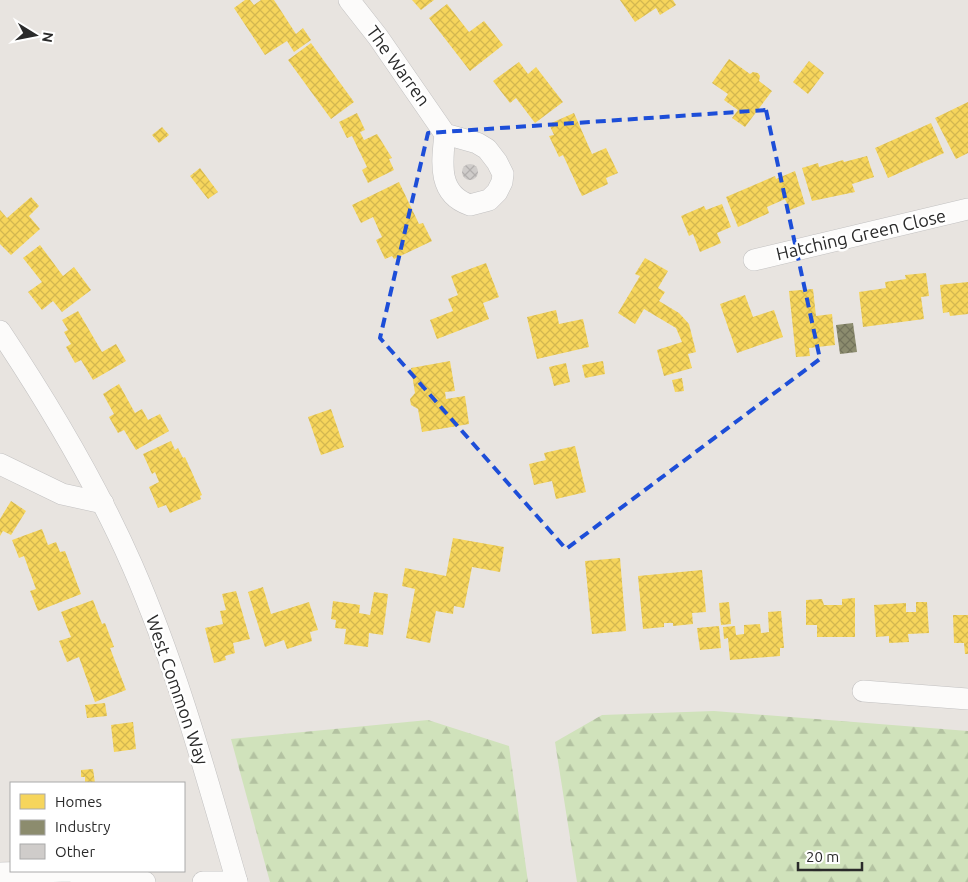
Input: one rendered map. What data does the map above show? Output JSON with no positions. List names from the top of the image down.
{
  "streets": {
    "street": ["The Warren", "Hatching Green Close", "West Common Way"]
  },
  "legend": ["Homes", "Industry", "Other"],
  "scale_bar": "20 m",
  "north": "right"
}
